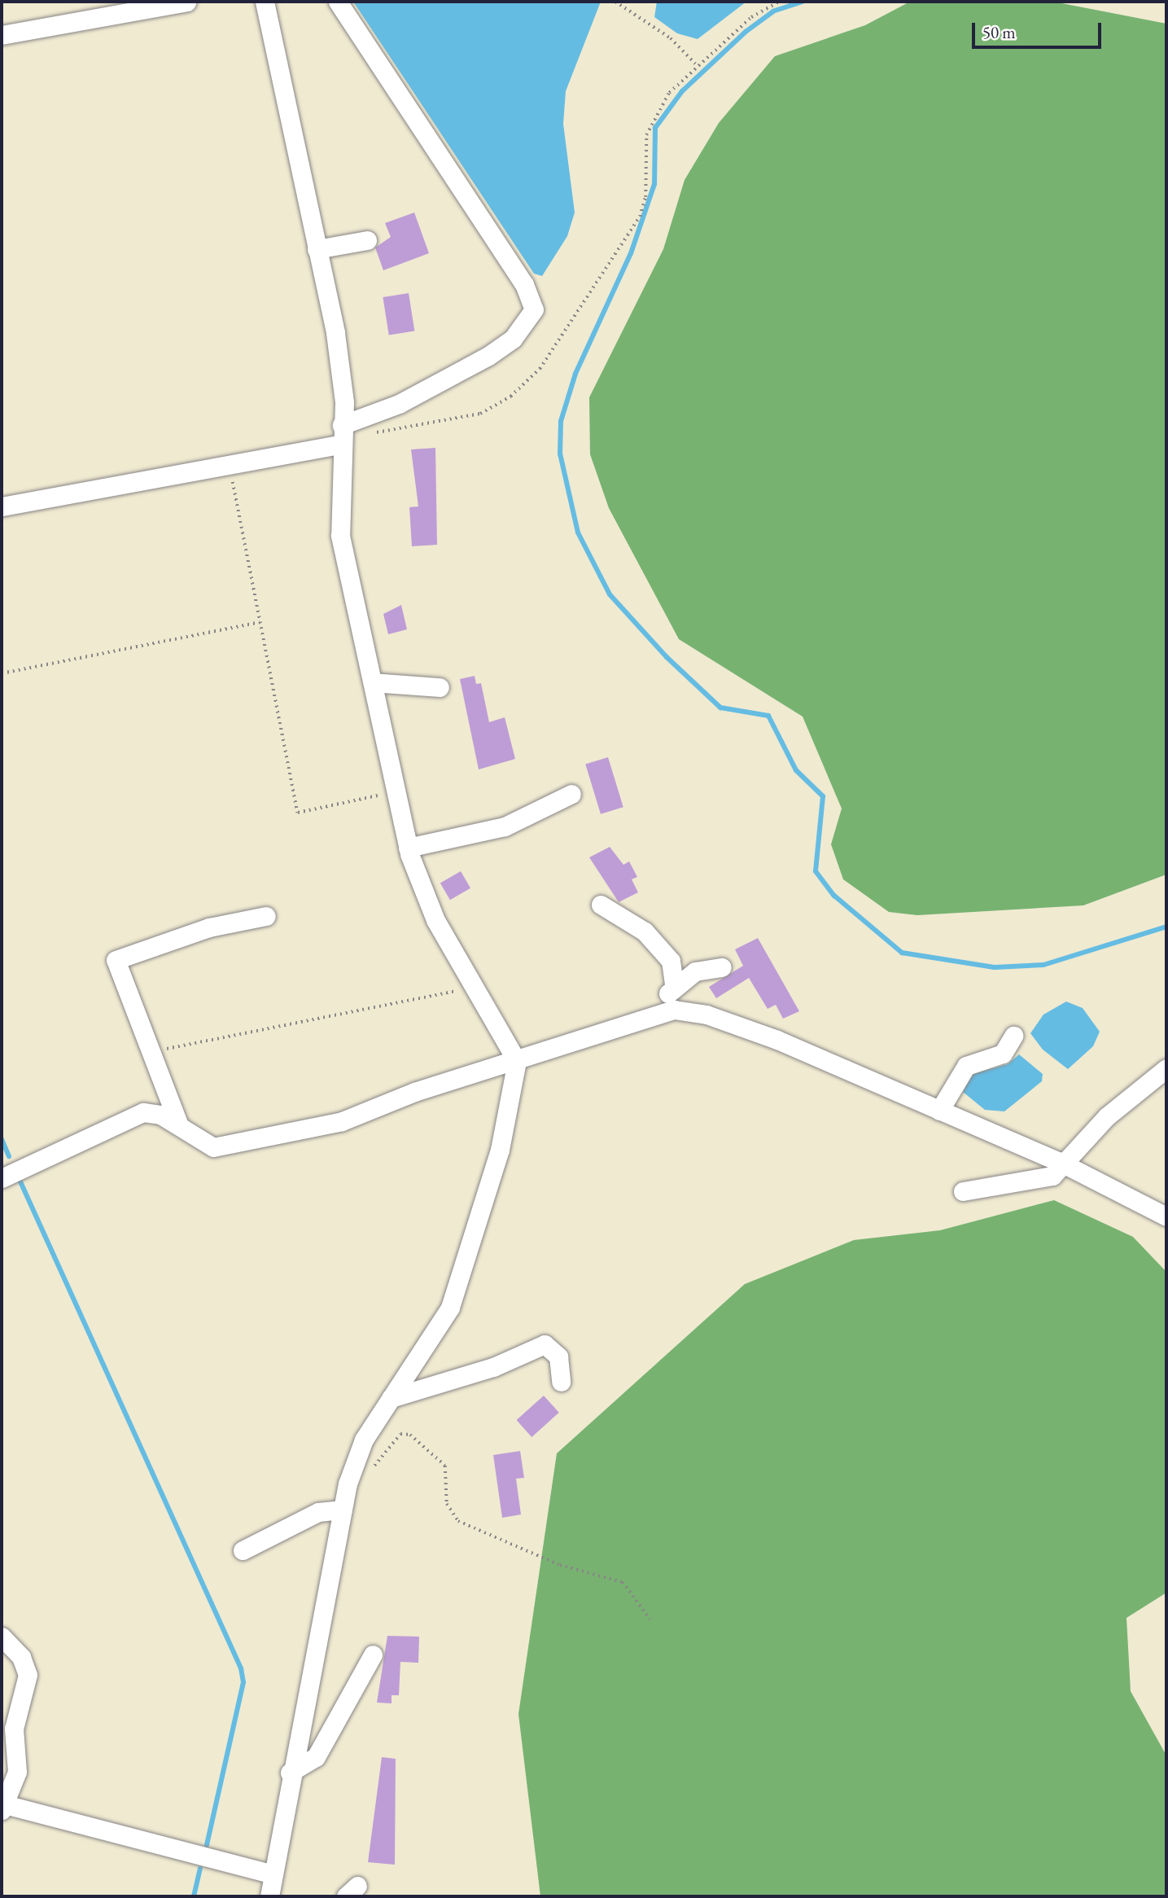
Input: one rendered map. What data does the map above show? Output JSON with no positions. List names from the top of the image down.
{
  "scale_bar": "50 m"
}
